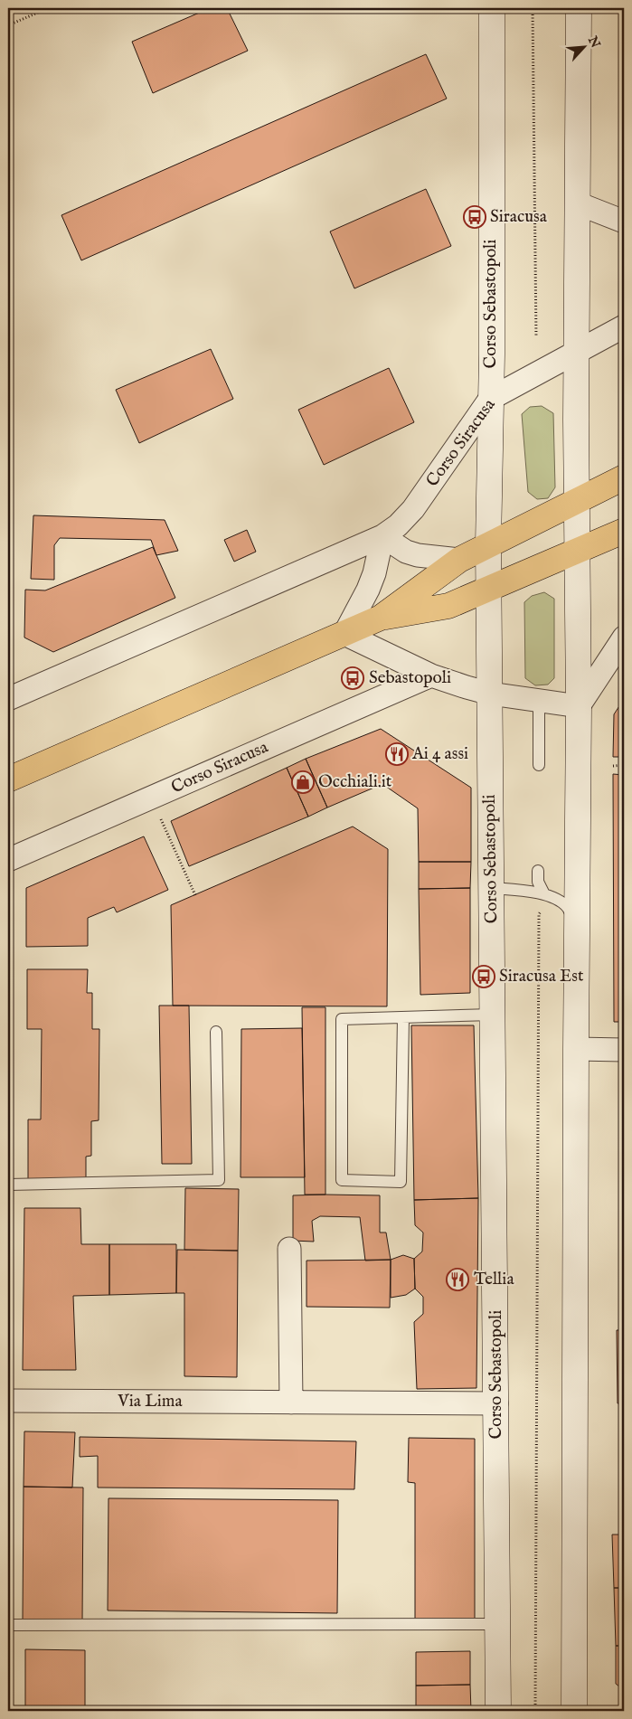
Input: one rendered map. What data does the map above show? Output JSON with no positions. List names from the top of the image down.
{
  "streets": {
    "main road": ["Corso Sebastopoli"],
    "street": ["Corso Siracusa", "Via Lima"]
  },
  "crossings": [
    ["Corso Sebastopoli", "Corso Siracusa"],
    ["Corso Sebastopoli", "Via Lima"]
  ],
  "places": {
    "bus stop": ["Siracusa", "Sebastopoli", "Siracusa Est"],
    "restaurant": ["Ai 4 assi", "Tellia"],
    "shop": ["Occhiali.it"]
  },
  "north": "top right"
}
